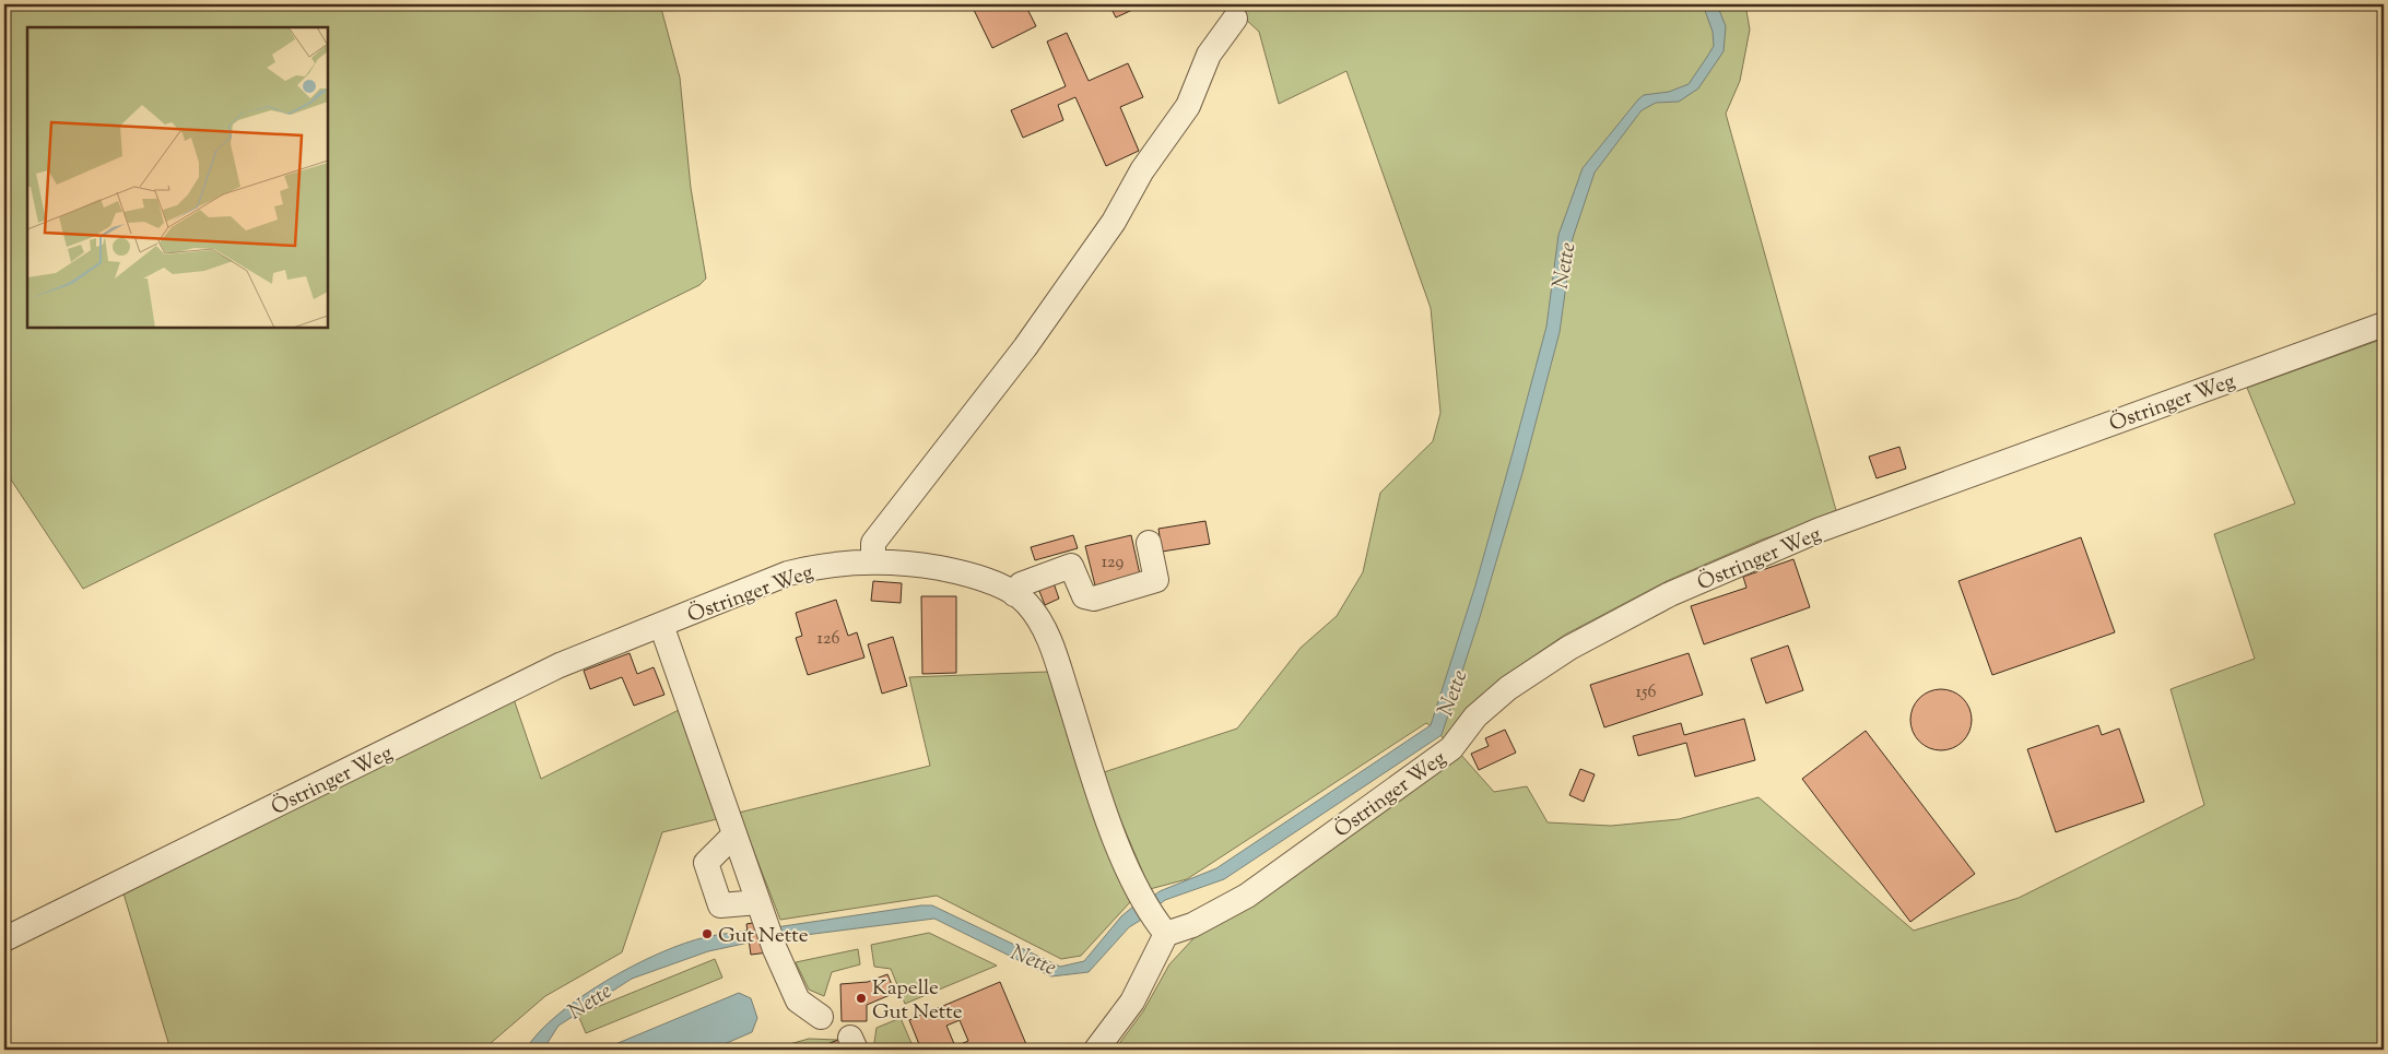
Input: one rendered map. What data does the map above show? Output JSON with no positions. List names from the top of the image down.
{
  "streets": {
    "street": ["Östringer Weg"]
  },
  "water": ["Nette"],
  "places": ["Gut Nette", "Kapelle Gut Nette"],
  "house_numbers": ["129", "126", "156"]
}
